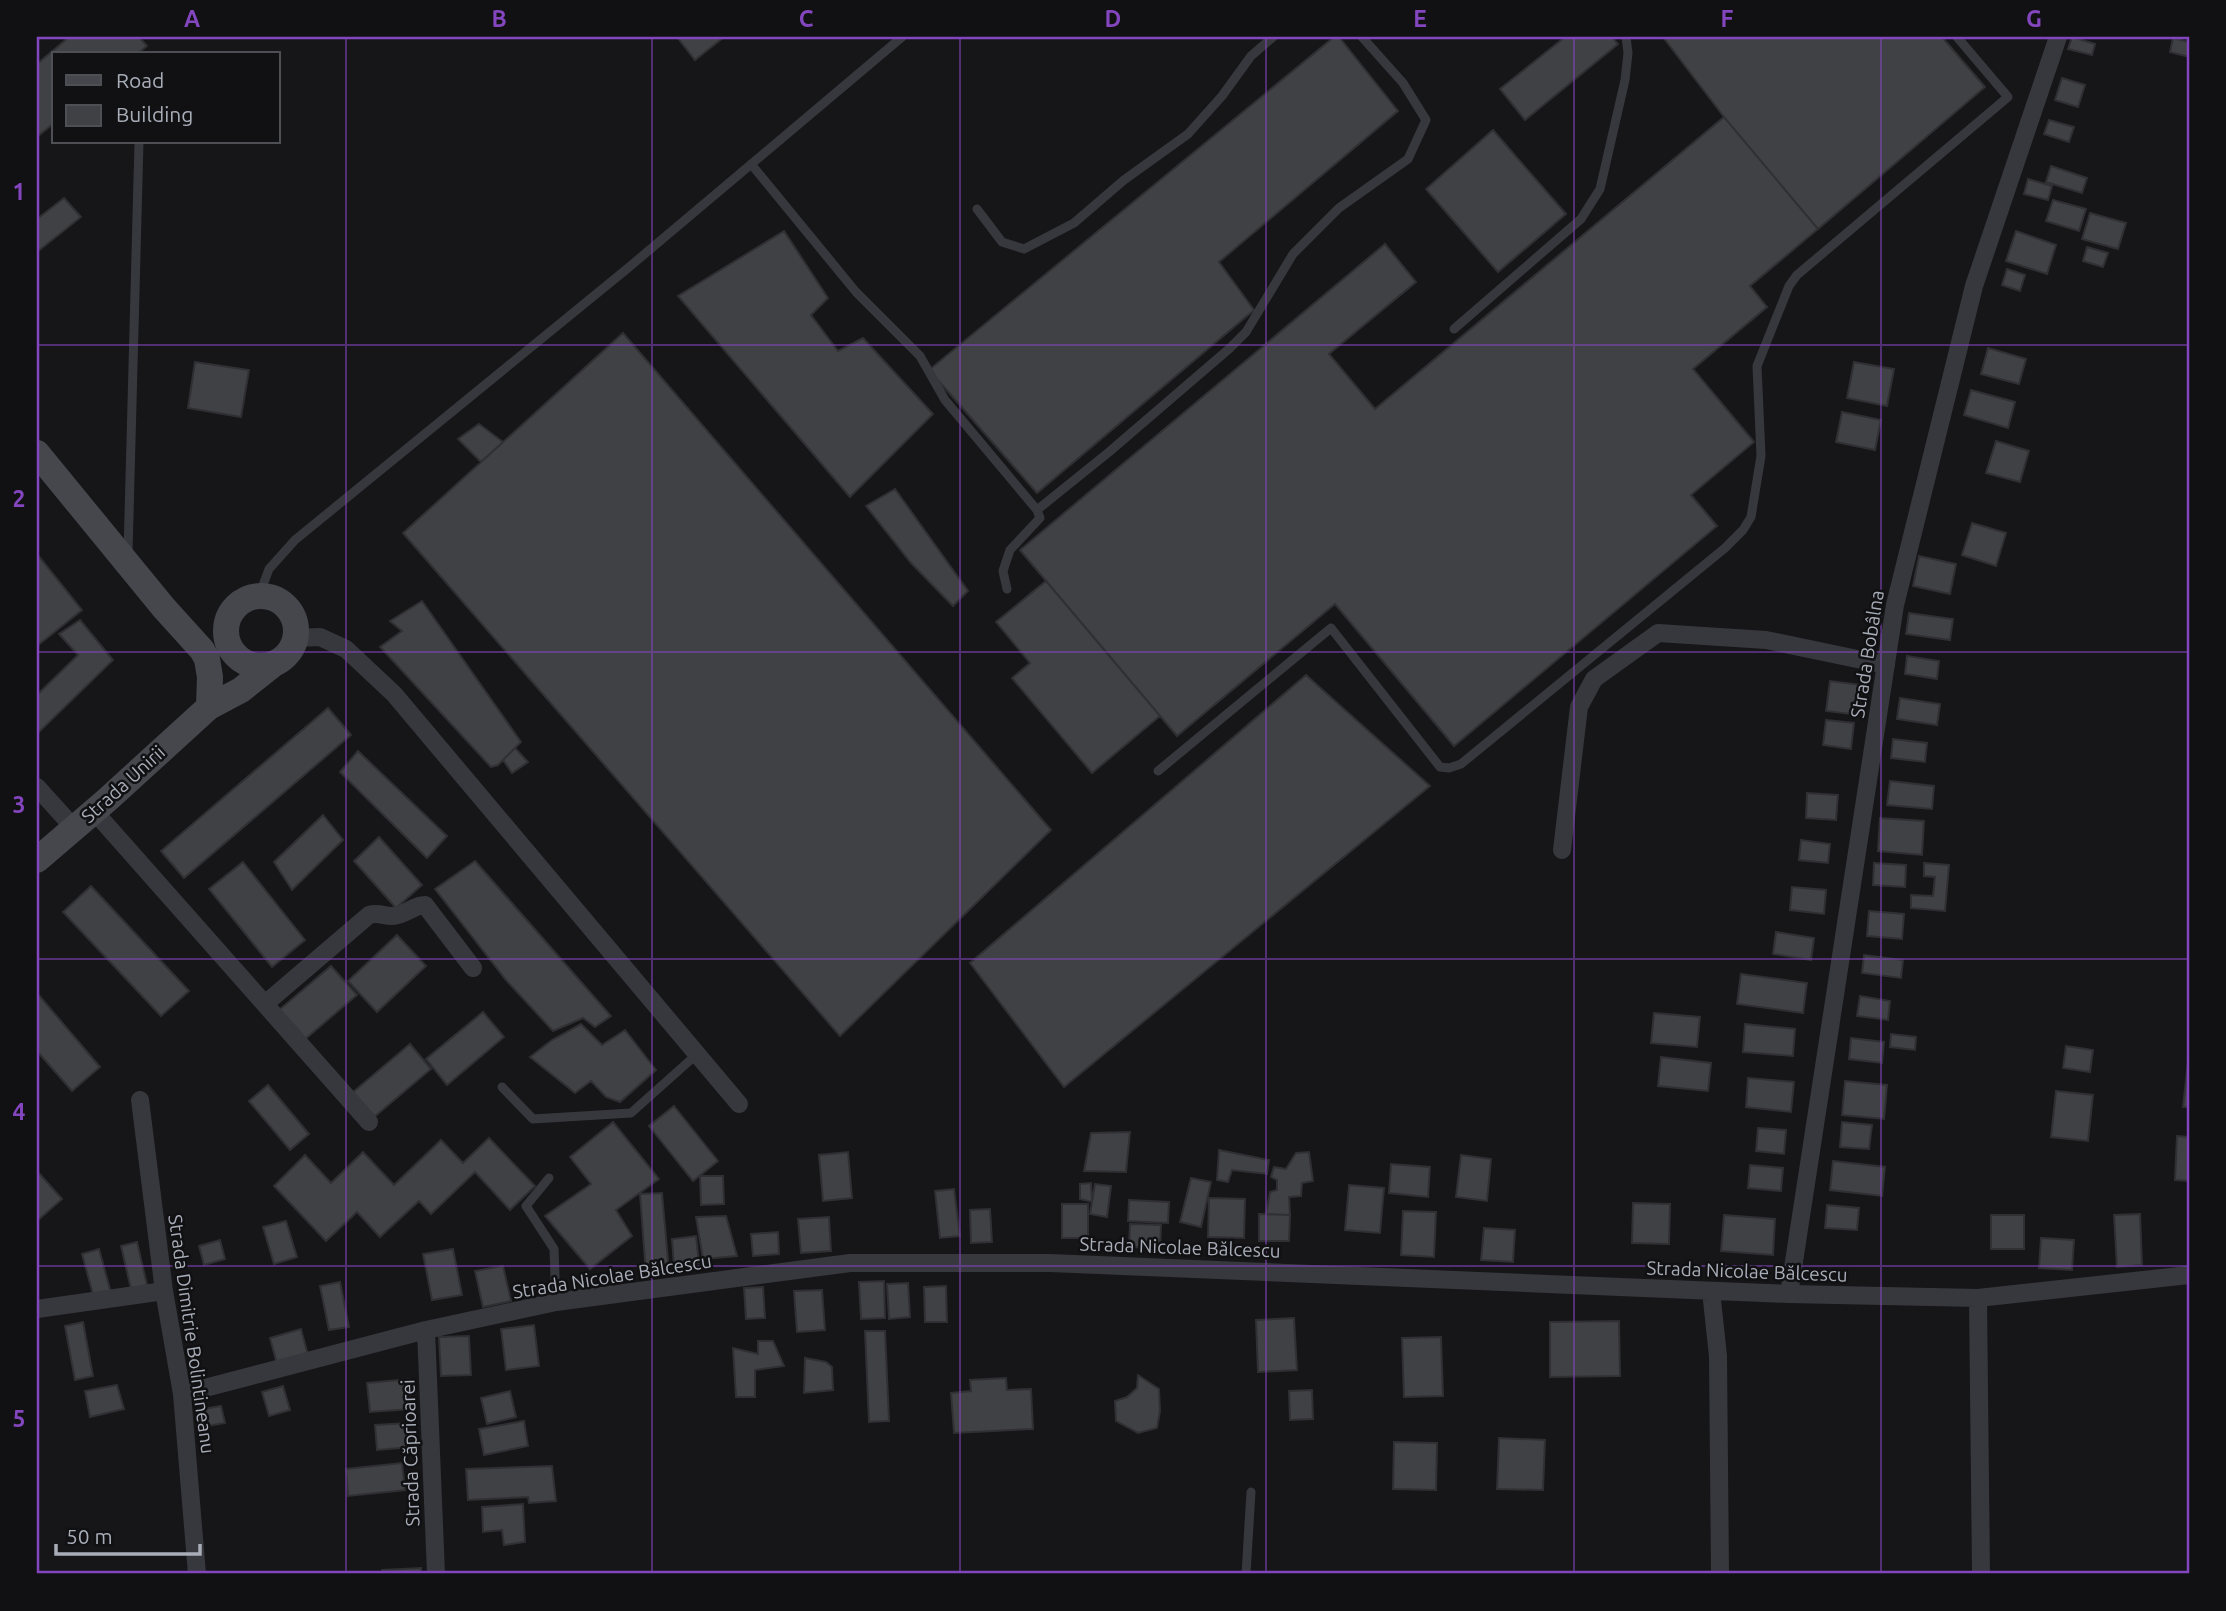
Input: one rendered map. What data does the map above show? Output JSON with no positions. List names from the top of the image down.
{
  "streets": {
    "main road": ["Strada Unirii"],
    "street": [
      "Strada Bobâlna",
      "Strada Nicolae Bălcescu",
      "Strada Dimitrie Bolintineanu",
      "Strada Căprioarei"
    ]
  },
  "crossings": [
    ["Strada Bobâlna", "Strada Nicolae Bălcescu"],
    ["Strada Nicolae Bălcescu", "Strada Dimitrie Bolintineanu"],
    ["Strada Nicolae Bălcescu", "Strada Căprioarei"]
  ],
  "legend": ["Road", "Building"],
  "scale_bar": "50 m",
  "grid": {
    "columns": [
      "A",
      "B",
      "C",
      "D",
      "E",
      "F",
      "G"
    ],
    "rows": [
      "1",
      "2",
      "3",
      "4",
      "5"
    ]
  }
}
